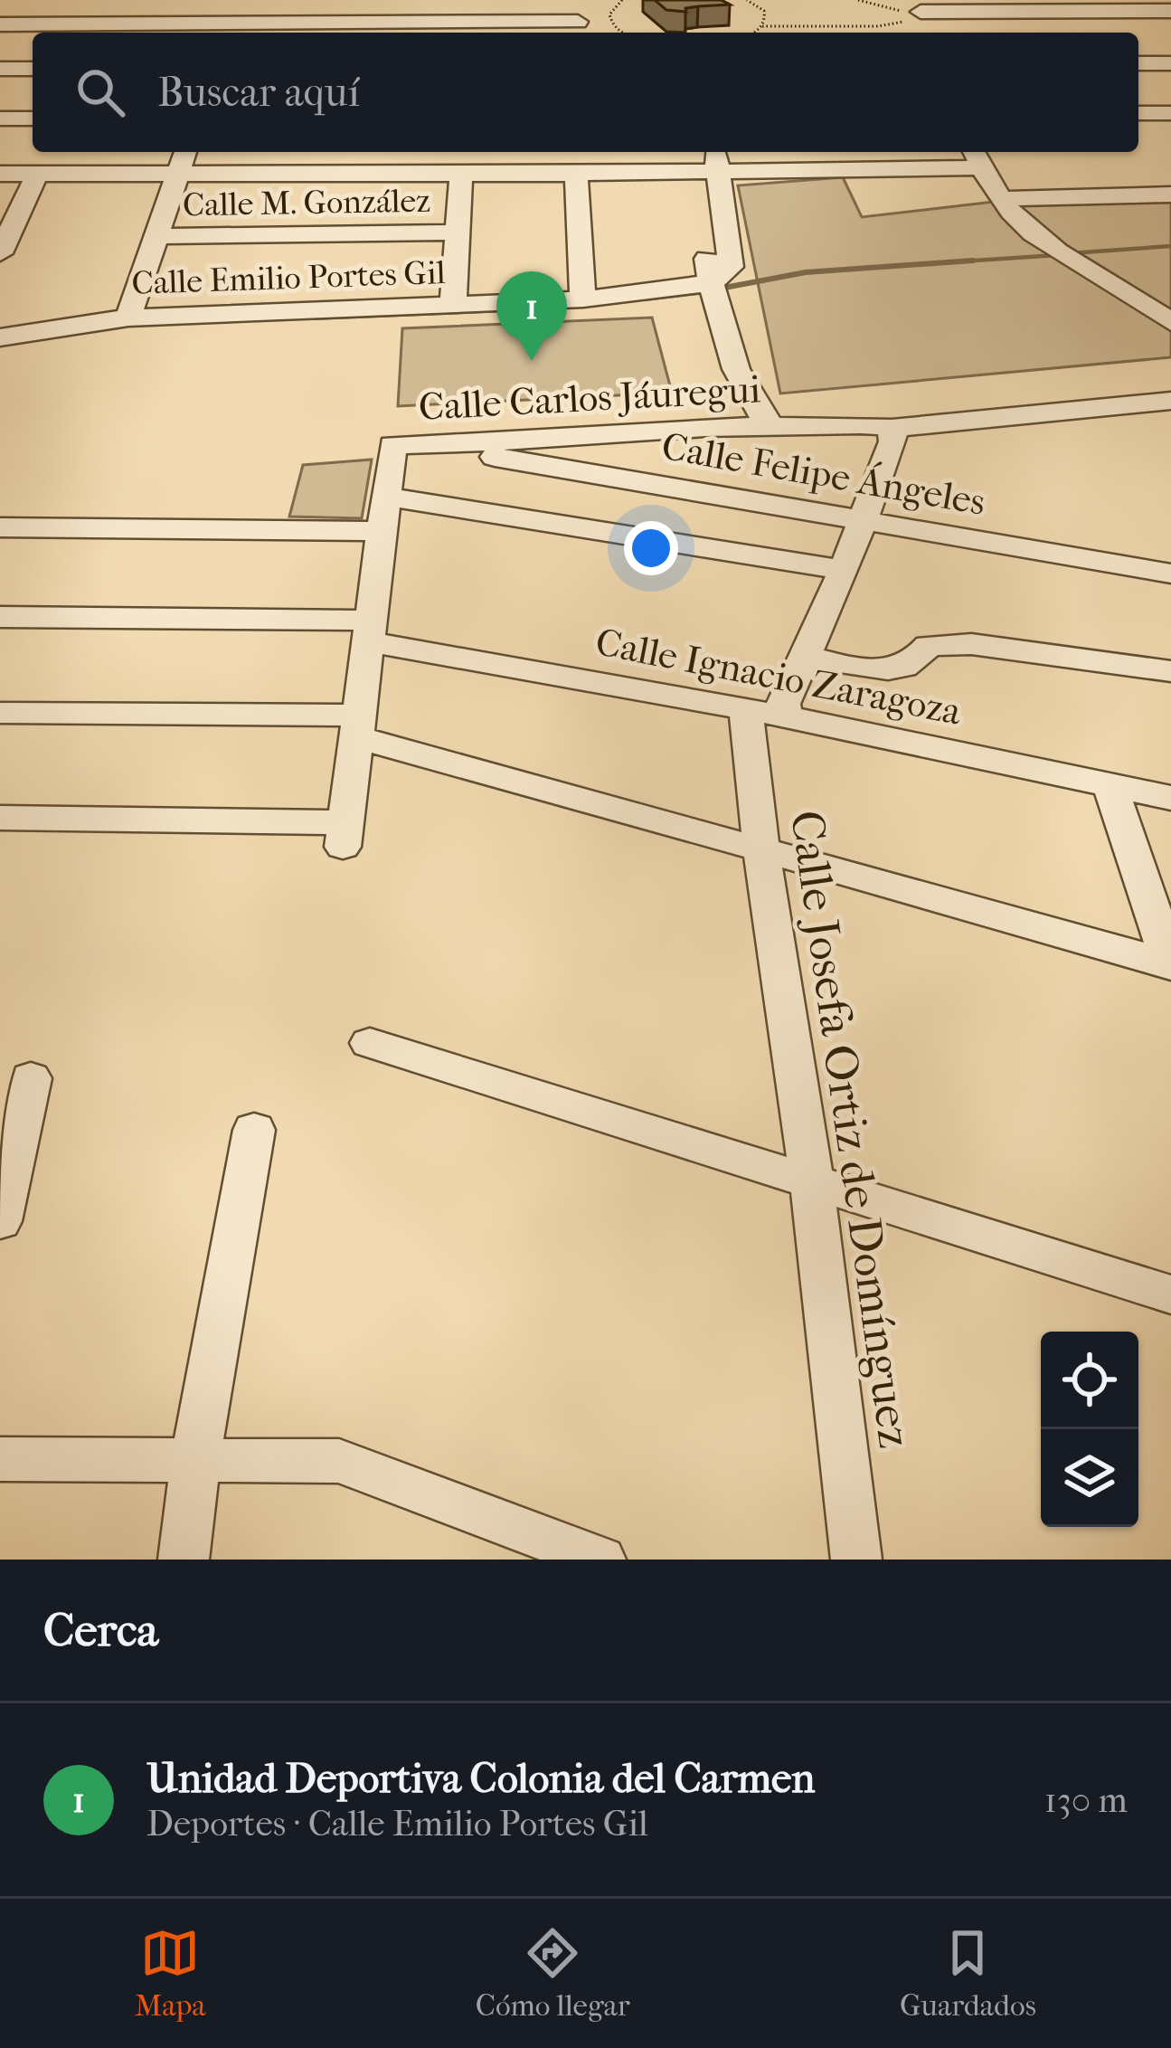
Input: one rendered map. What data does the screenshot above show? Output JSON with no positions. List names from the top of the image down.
{
  "streets": {
    "street": [
      "Calle M. González",
      "Calle Emilio Portes Gil",
      "Calle Carlos Jáuregui",
      "Calle Felipe Ángeles",
      "Calle Ignacio Zaragoza",
      "Calle Josefa Ortiz de Domínguez"
    ]
  },
  "crossings": [
    ["Calle Carlos Jáuregui", "Calle Felipe Ángeles"],
    ["Calle Ignacio Zaragoza", "Calle Josefa Ortiz de Domínguez"]
  ],
  "page": {
    "search": "Buscar aquí",
    "pins": "1",
    "heading": "Cerca",
    "list": [
      {
        "mark": "1",
        "name": "Unidad Deportiva Colonia del Carmen",
        "note": "Deportes · Calle Emilio Portes Gil",
        "value": "130 m"
      }
    ],
    "nav": ["Mapa", "Cómo llegar", "Guardados"]
  }
}
